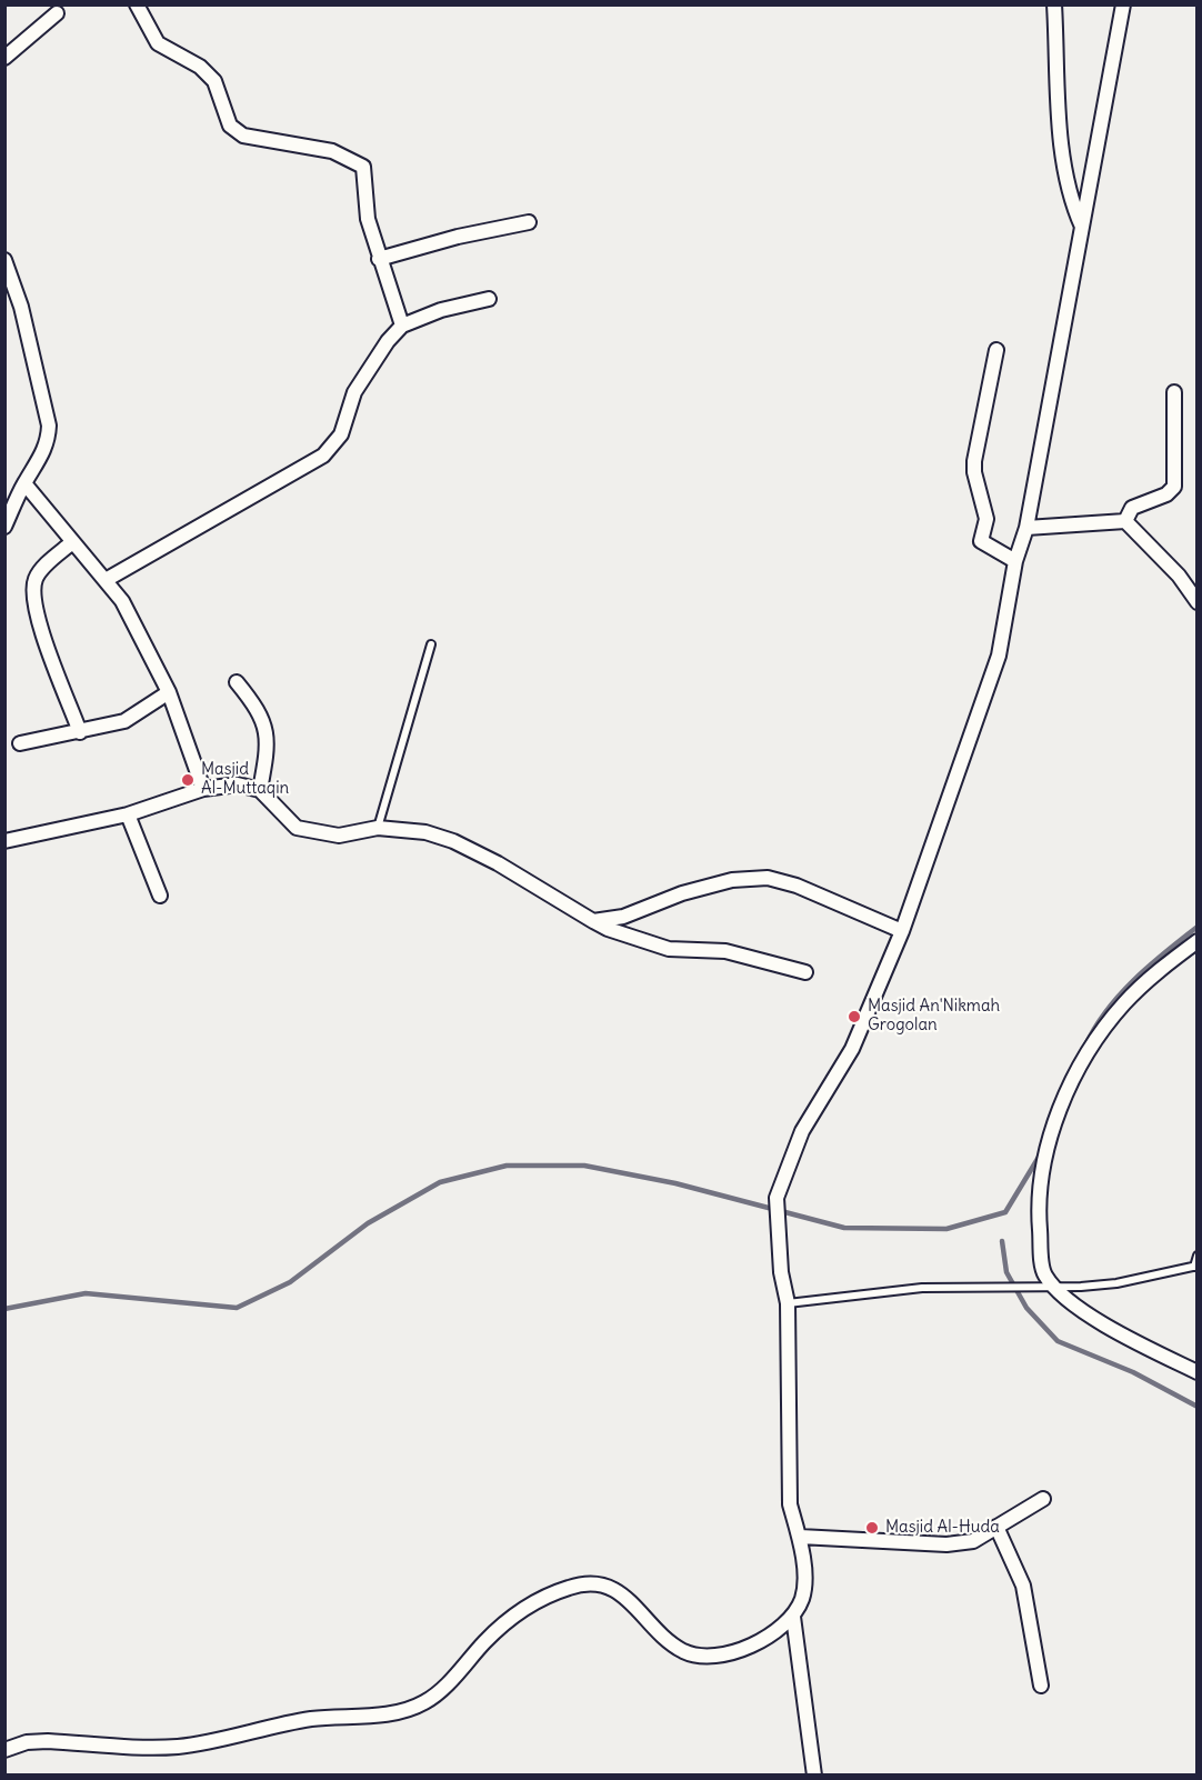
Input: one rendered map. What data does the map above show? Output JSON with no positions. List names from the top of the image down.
{
  "places": ["Masjid Al-Muttaqin", "Masjid An'Nikmah Grogolan", "Masjid Al-Huda"]
}
